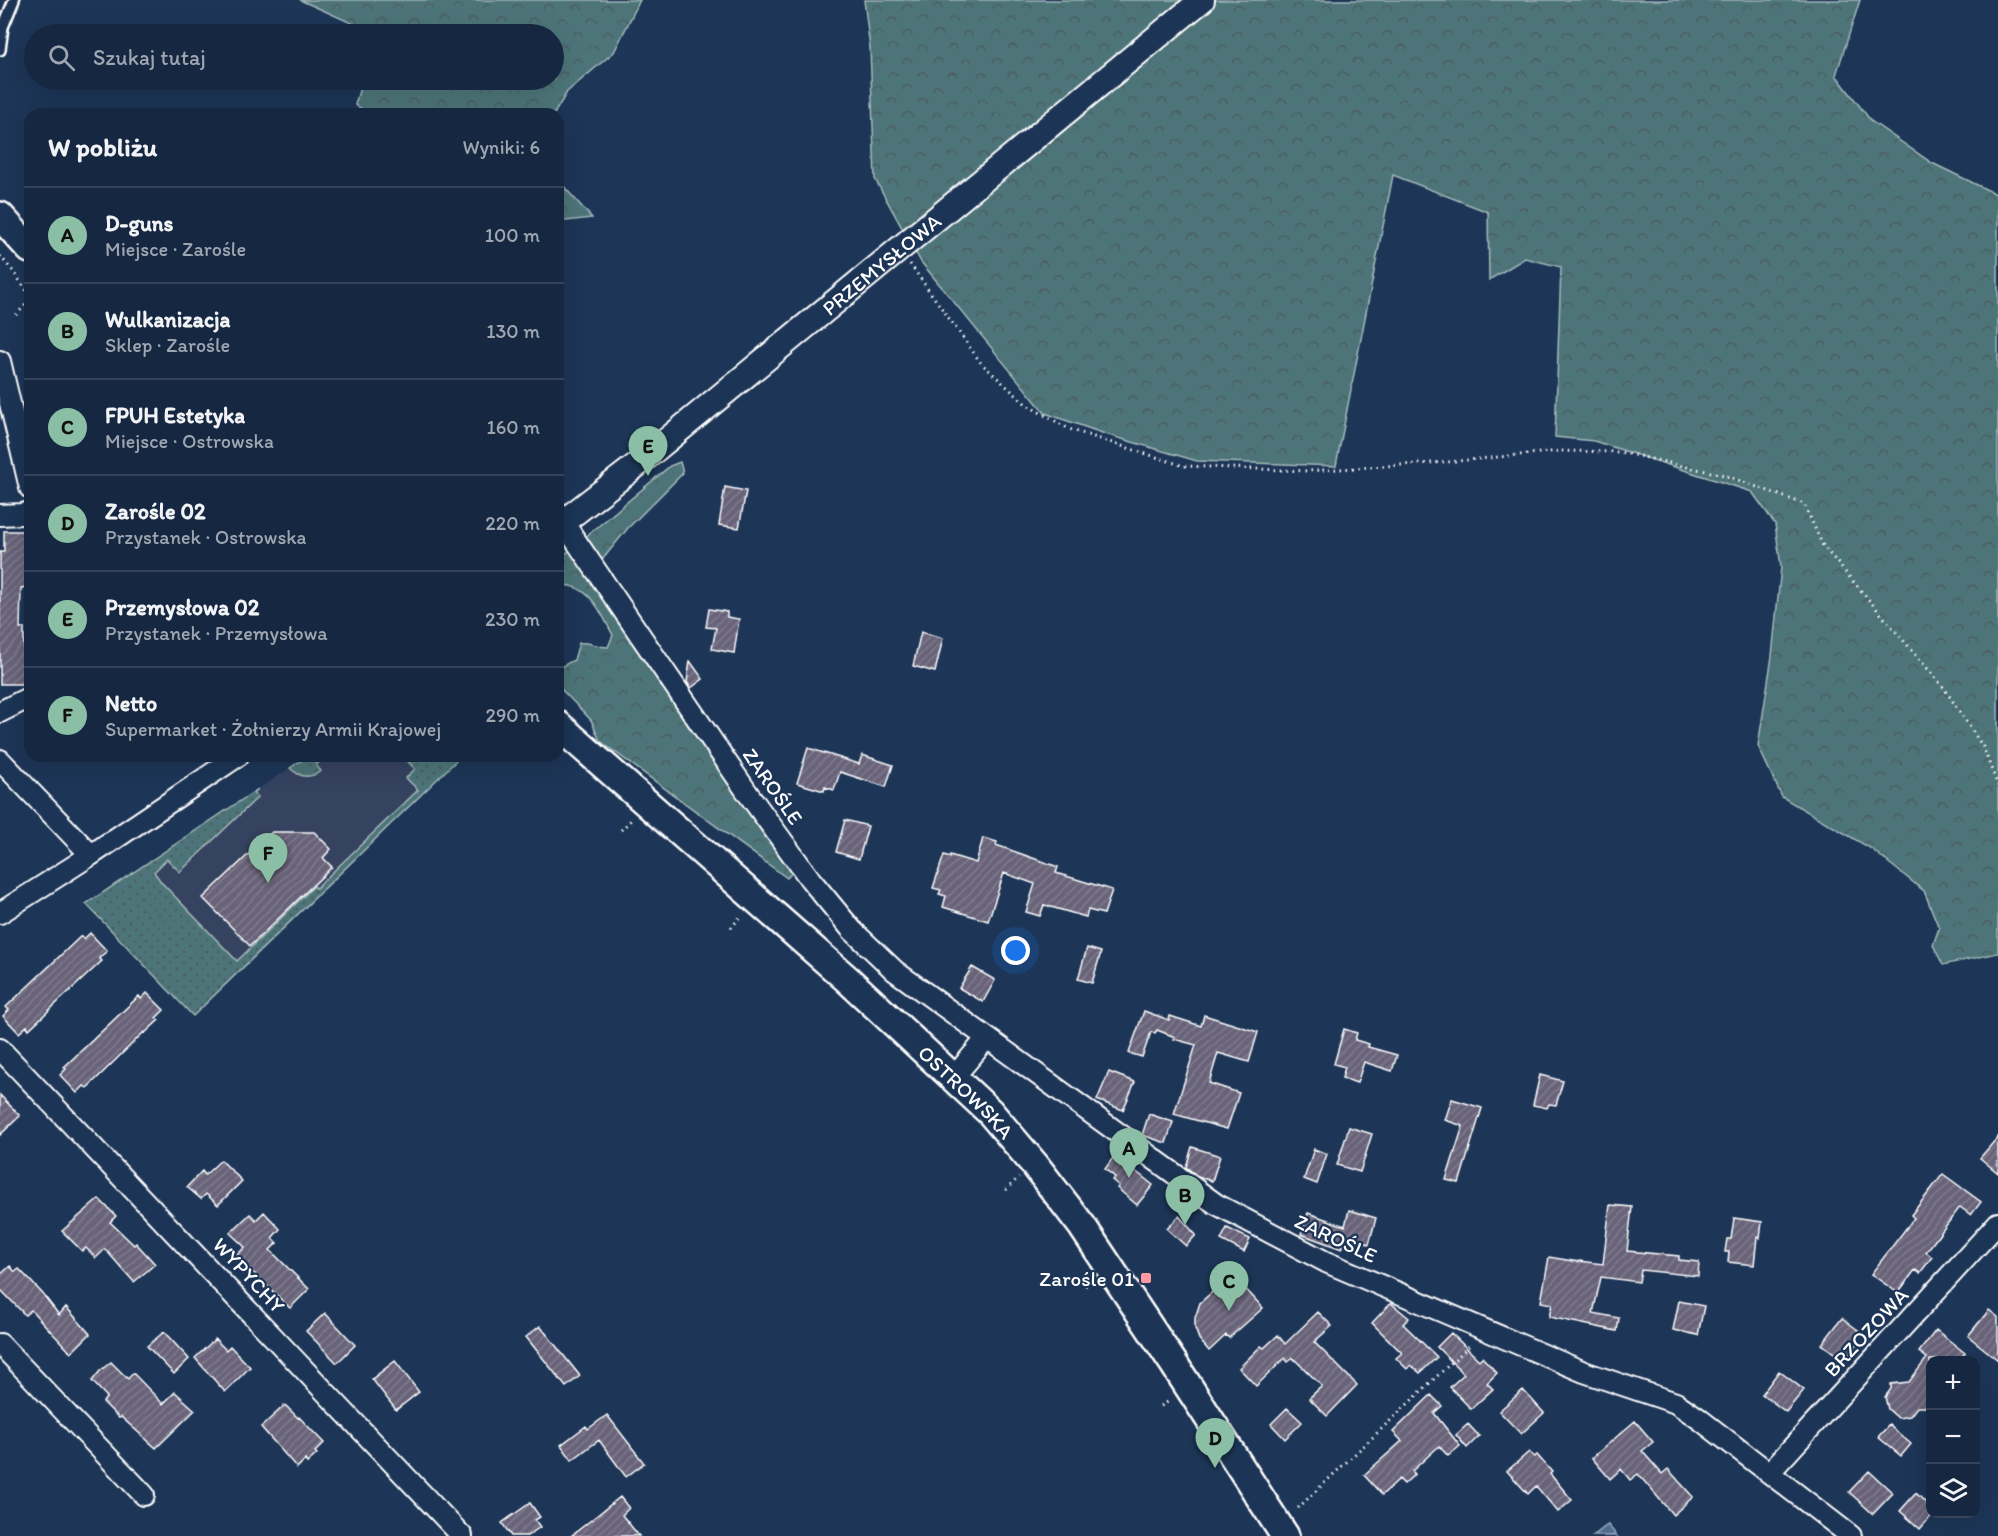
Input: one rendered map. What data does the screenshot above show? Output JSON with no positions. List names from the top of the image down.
{
  "streets": {
    "main road": ["OSTROWSKA"],
    "street": [
      "PRZEMYSŁOWA",
      "ZAROŚLE",
      "WYPYCHY",
      "BRZOZOWA"
    ]
  },
  "crossings": [
    ["ZAROŚLE", "BRZOZOWA"]
  ],
  "places": {
    "transit": ["Zarośle 01"]
  },
  "page": {
    "search": "Szukaj tutaj",
    "heading": ["W pobliżu", "Wyniki: 6"],
    "list": [
      {
        "mark": "A",
        "name": "D-guns",
        "note": "Miejsce · Zarośle",
        "value": "100 m"
      },
      {
        "mark": "B",
        "name": "Wulkanizacja",
        "note": "Sklep · Zarośle",
        "value": "130 m"
      },
      {
        "mark": "C",
        "name": "FPUH Estetyka",
        "note": "Miejsce · Ostrowska",
        "value": "160 m"
      },
      {
        "mark": "D",
        "name": "Zarośle 02",
        "note": "Przystanek · Ostrowska",
        "value": "220 m"
      },
      {
        "mark": "E",
        "name": "Przemysłowa 02",
        "note": "Przystanek · Przemysłowa",
        "value": "230 m"
      },
      {
        "mark": "F",
        "name": "Netto",
        "note": "Supermarket · Żołnierzy Armii Krajowej",
        "value": "290 m"
      }
    ],
    "pins": [
      "E",
      "F",
      "A",
      "B",
      "C",
      "D"
    ],
    "map_buttons": ["+", "−"]
  }
}
